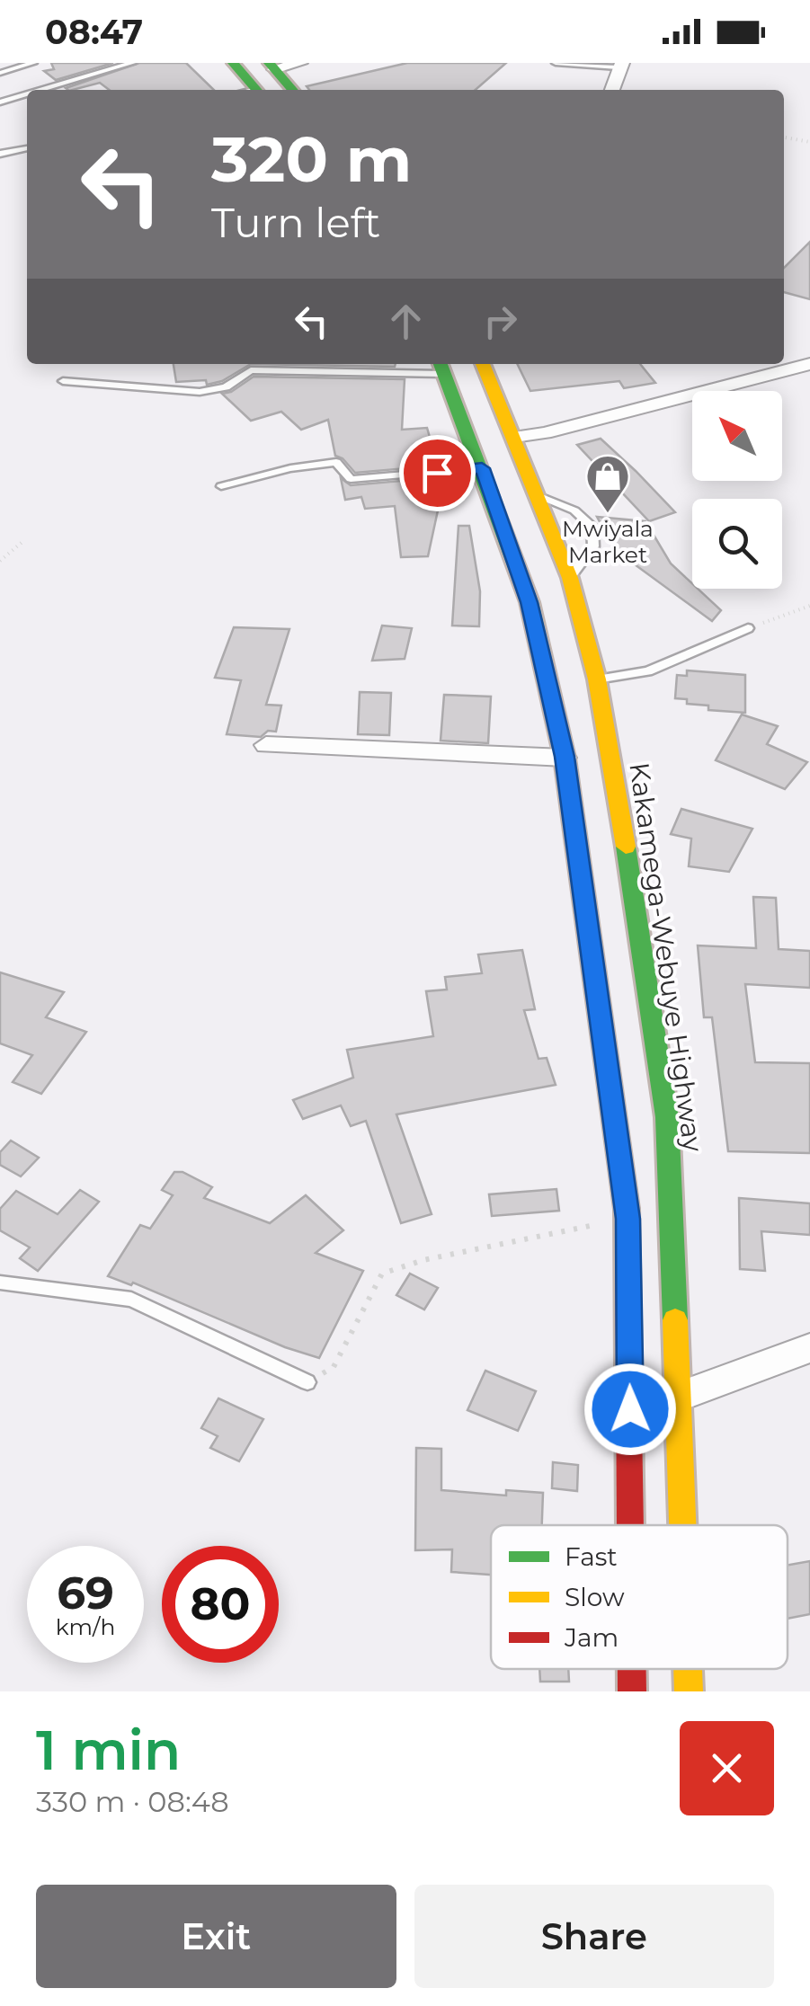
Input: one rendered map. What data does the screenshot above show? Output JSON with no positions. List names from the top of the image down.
{
  "streets": {
    "highway": ["Kakamega-Webuye Highway"]
  },
  "places": {
    "shop": ["Mwiyala Market"]
  },
  "legend": ["Fast", "Slow", "Jam"],
  "north": "top left",
  "page": {
    "status": "08:47",
    "turn": ["320 m", "Turn left"],
    "speed": "69 km/h",
    "limit": "80",
    "heading": ["1 min", "330 m · 08:48"],
    "buttons": ["Exit", "Share"]
  }
}
